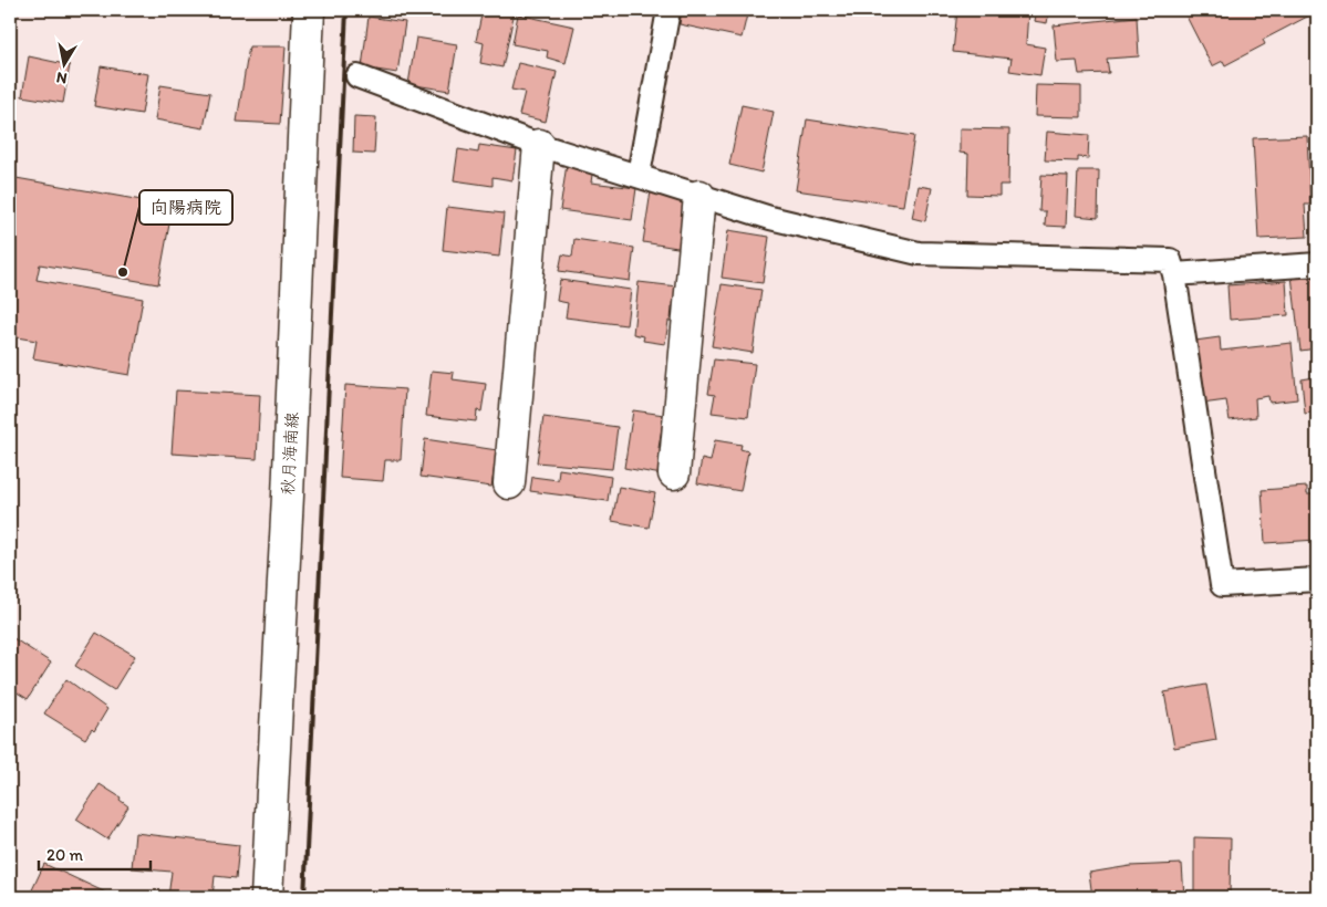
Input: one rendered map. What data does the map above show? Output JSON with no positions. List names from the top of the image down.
{
  "streets": {
    "main road": ["秋月海南線"]
  },
  "places": ["向陽病院"],
  "scale_bar": "20 m",
  "north": "bottom"
}
